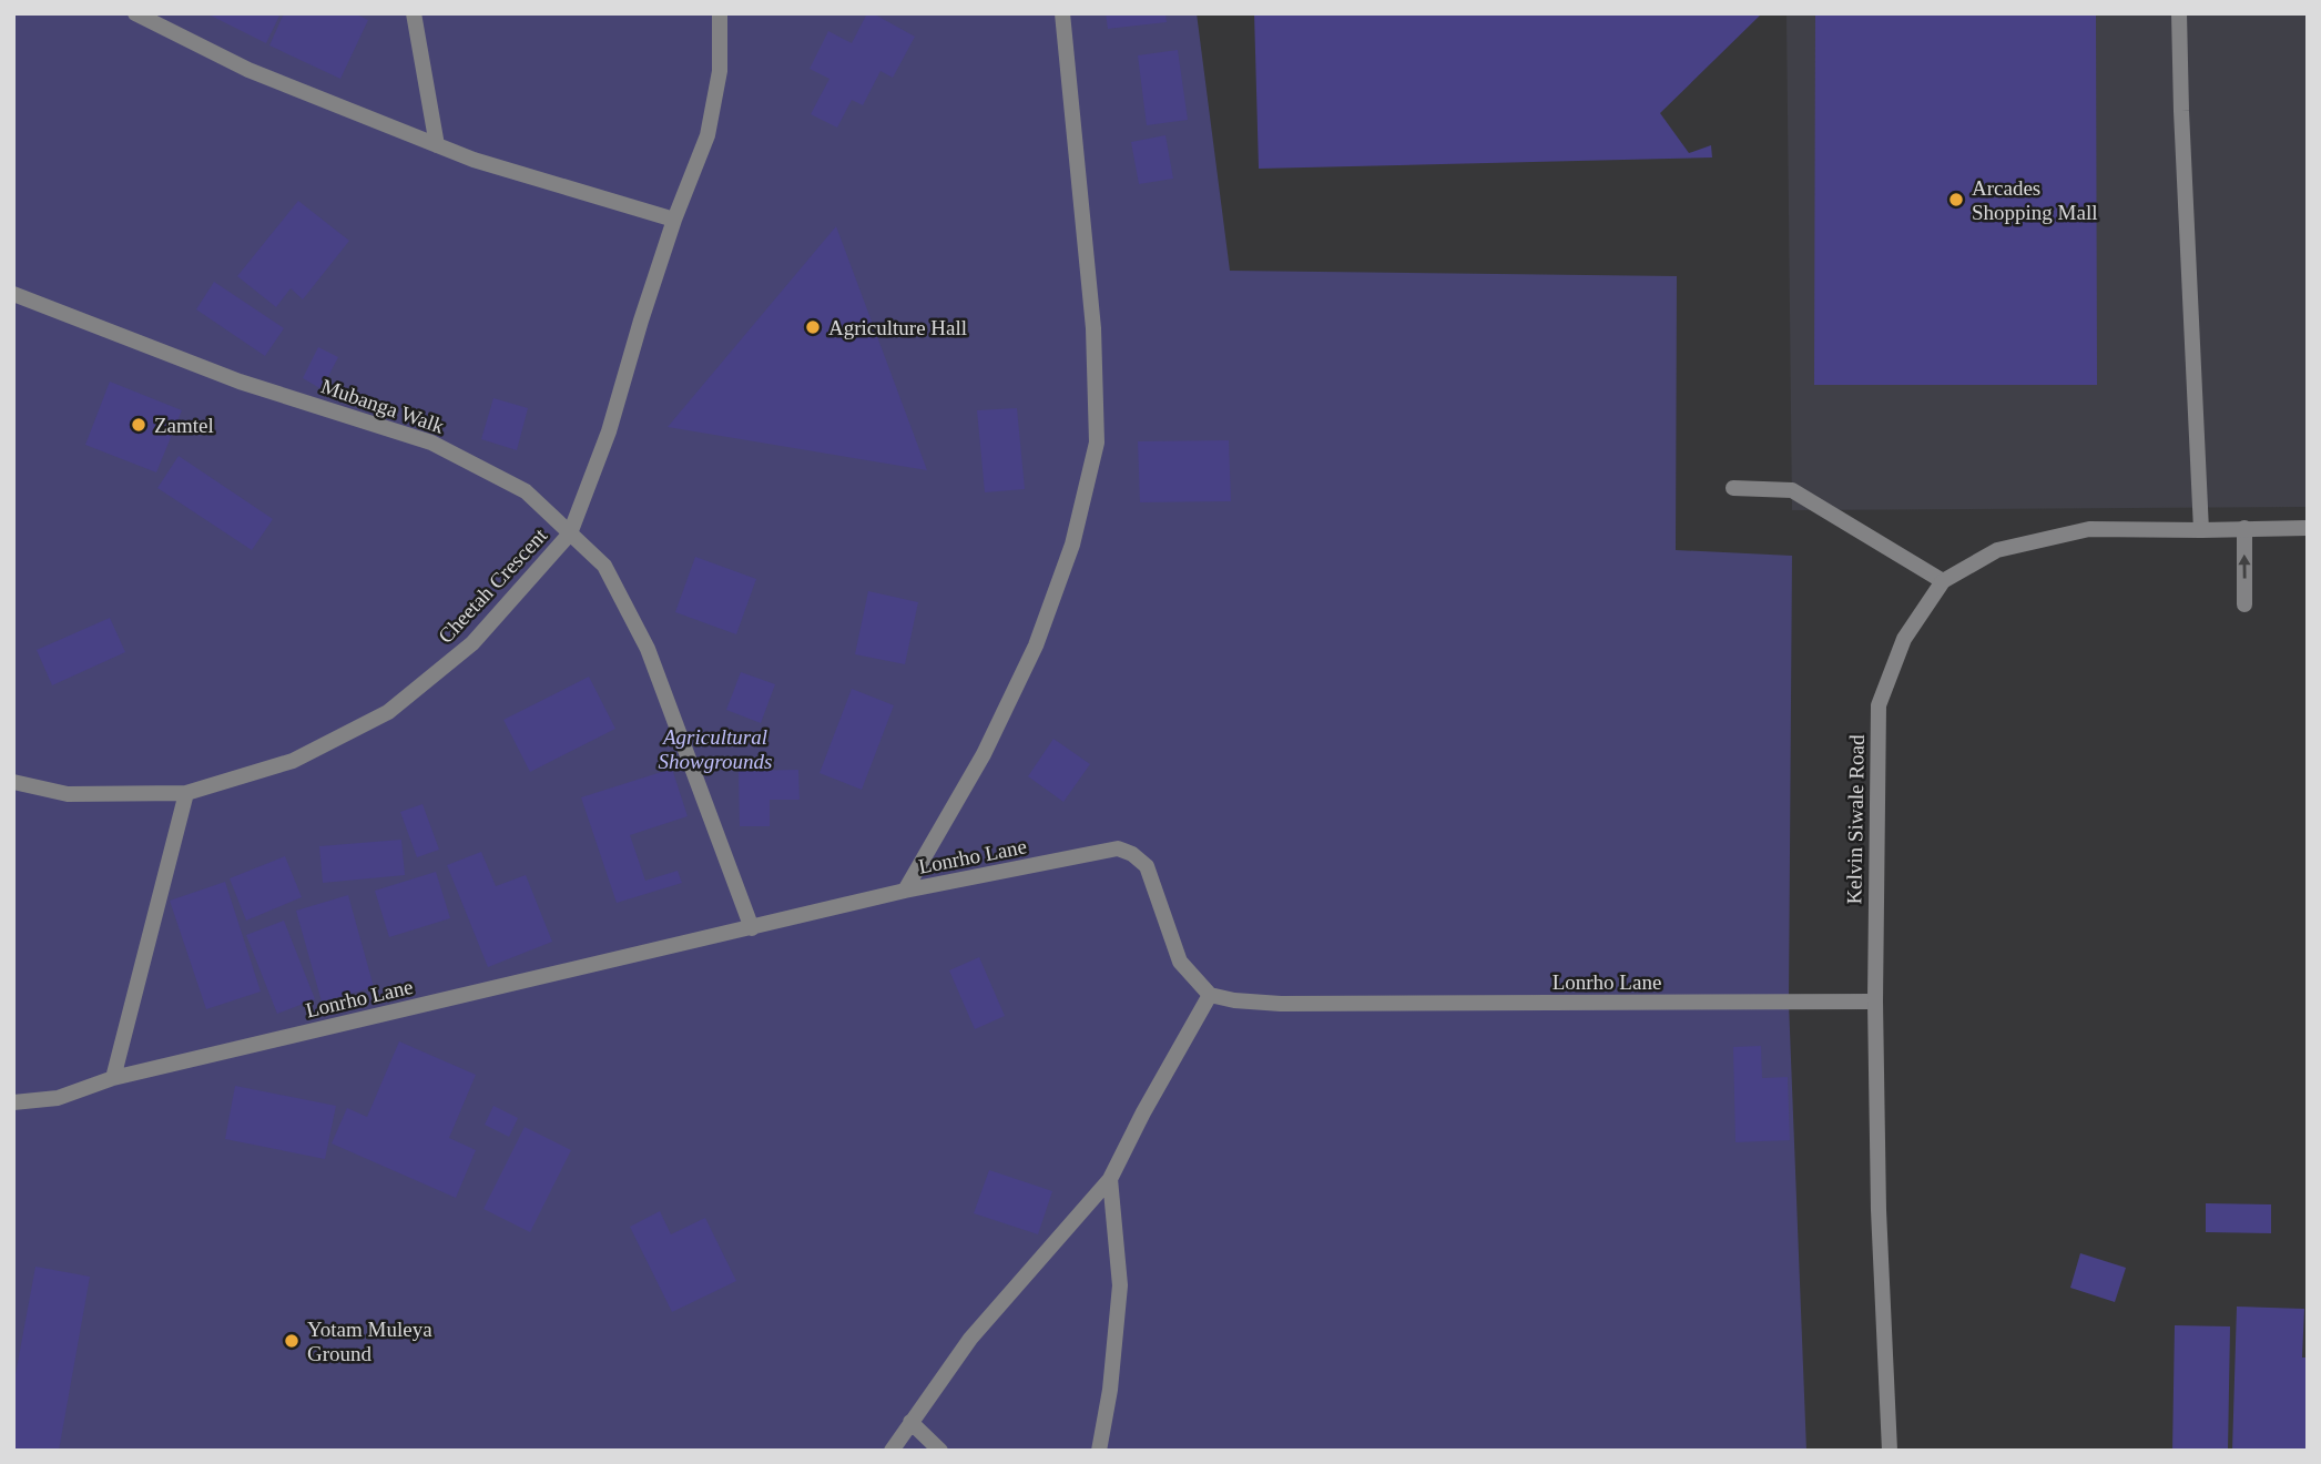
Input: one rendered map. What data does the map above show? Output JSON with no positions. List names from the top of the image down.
{
  "streets": {
    "street": [
      "Mubanga Walk",
      "Cheetah Crescent",
      "Kelvin Siwale Road",
      "Lonrho Lane"
    ]
  },
  "crossings": [
    ["Mubanga Walk", "Cheetah Crescent"],
    ["Mubanga Walk", "Lonrho Lane"],
    ["Kelvin Siwale Road", "Lonrho Lane"]
  ],
  "parks": ["Agricultural Showgrounds"],
  "places": [
    "Arcades Shopping Mall",
    "Agriculture Hall",
    "Zamtel",
    "Yotam Muleya Ground"
  ]
}
